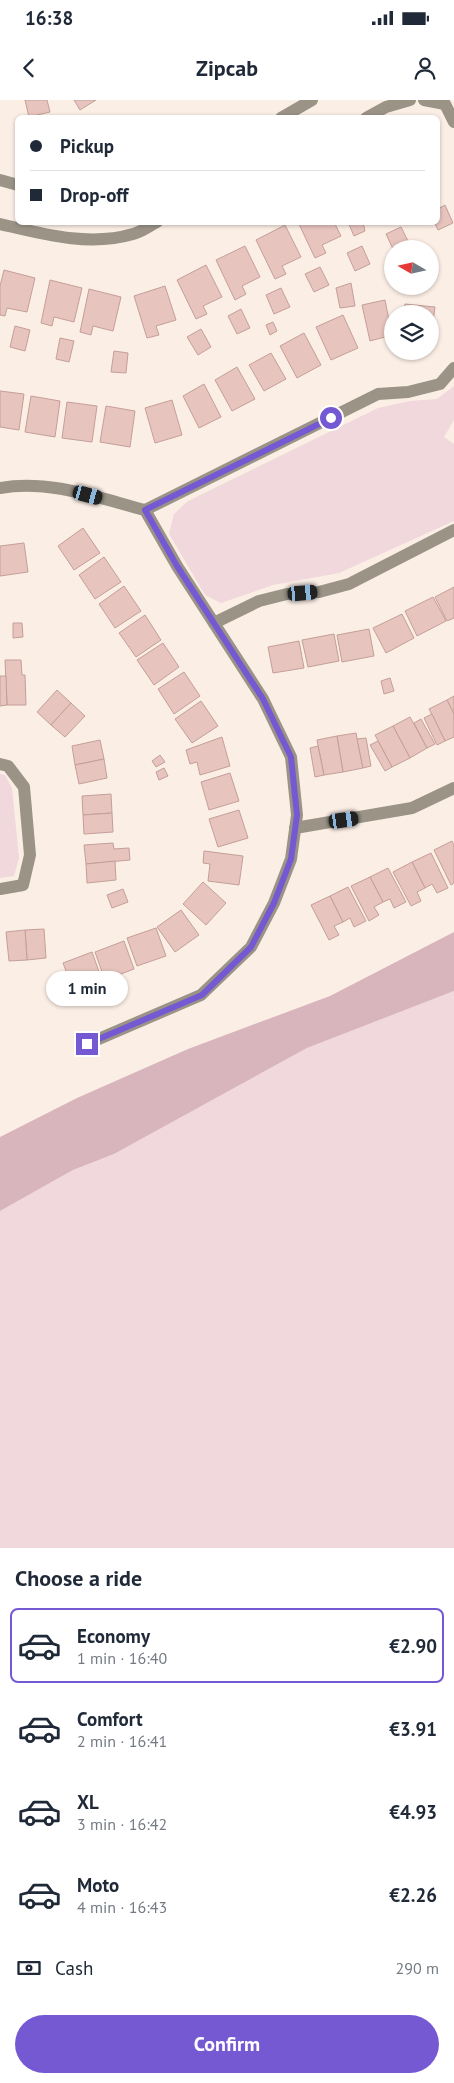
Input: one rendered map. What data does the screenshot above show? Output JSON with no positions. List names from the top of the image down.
{
  "north": "left",
  "page": {
    "status": "16:38",
    "header": "Zipcab",
    "banner": ["Pickup", "Drop-off"],
    "bubble": "1 min",
    "heading": "Choose a ride",
    "list": [
      {
        "name": "Economy",
        "note": "1 min · 16:40",
        "value": "€2.90"
      },
      {
        "name": "Comfort",
        "note": "2 min · 16:41",
        "value": "€3.91"
      },
      {
        "name": "XL",
        "note": "3 min · 16:42",
        "value": "€4.93"
      },
      {
        "name": "Moto",
        "note": "4 min · 16:43",
        "value": "€2.26"
      }
    ],
    "pay": ["Cash", "290 m"],
    "buttons": "Confirm"
  }
}
